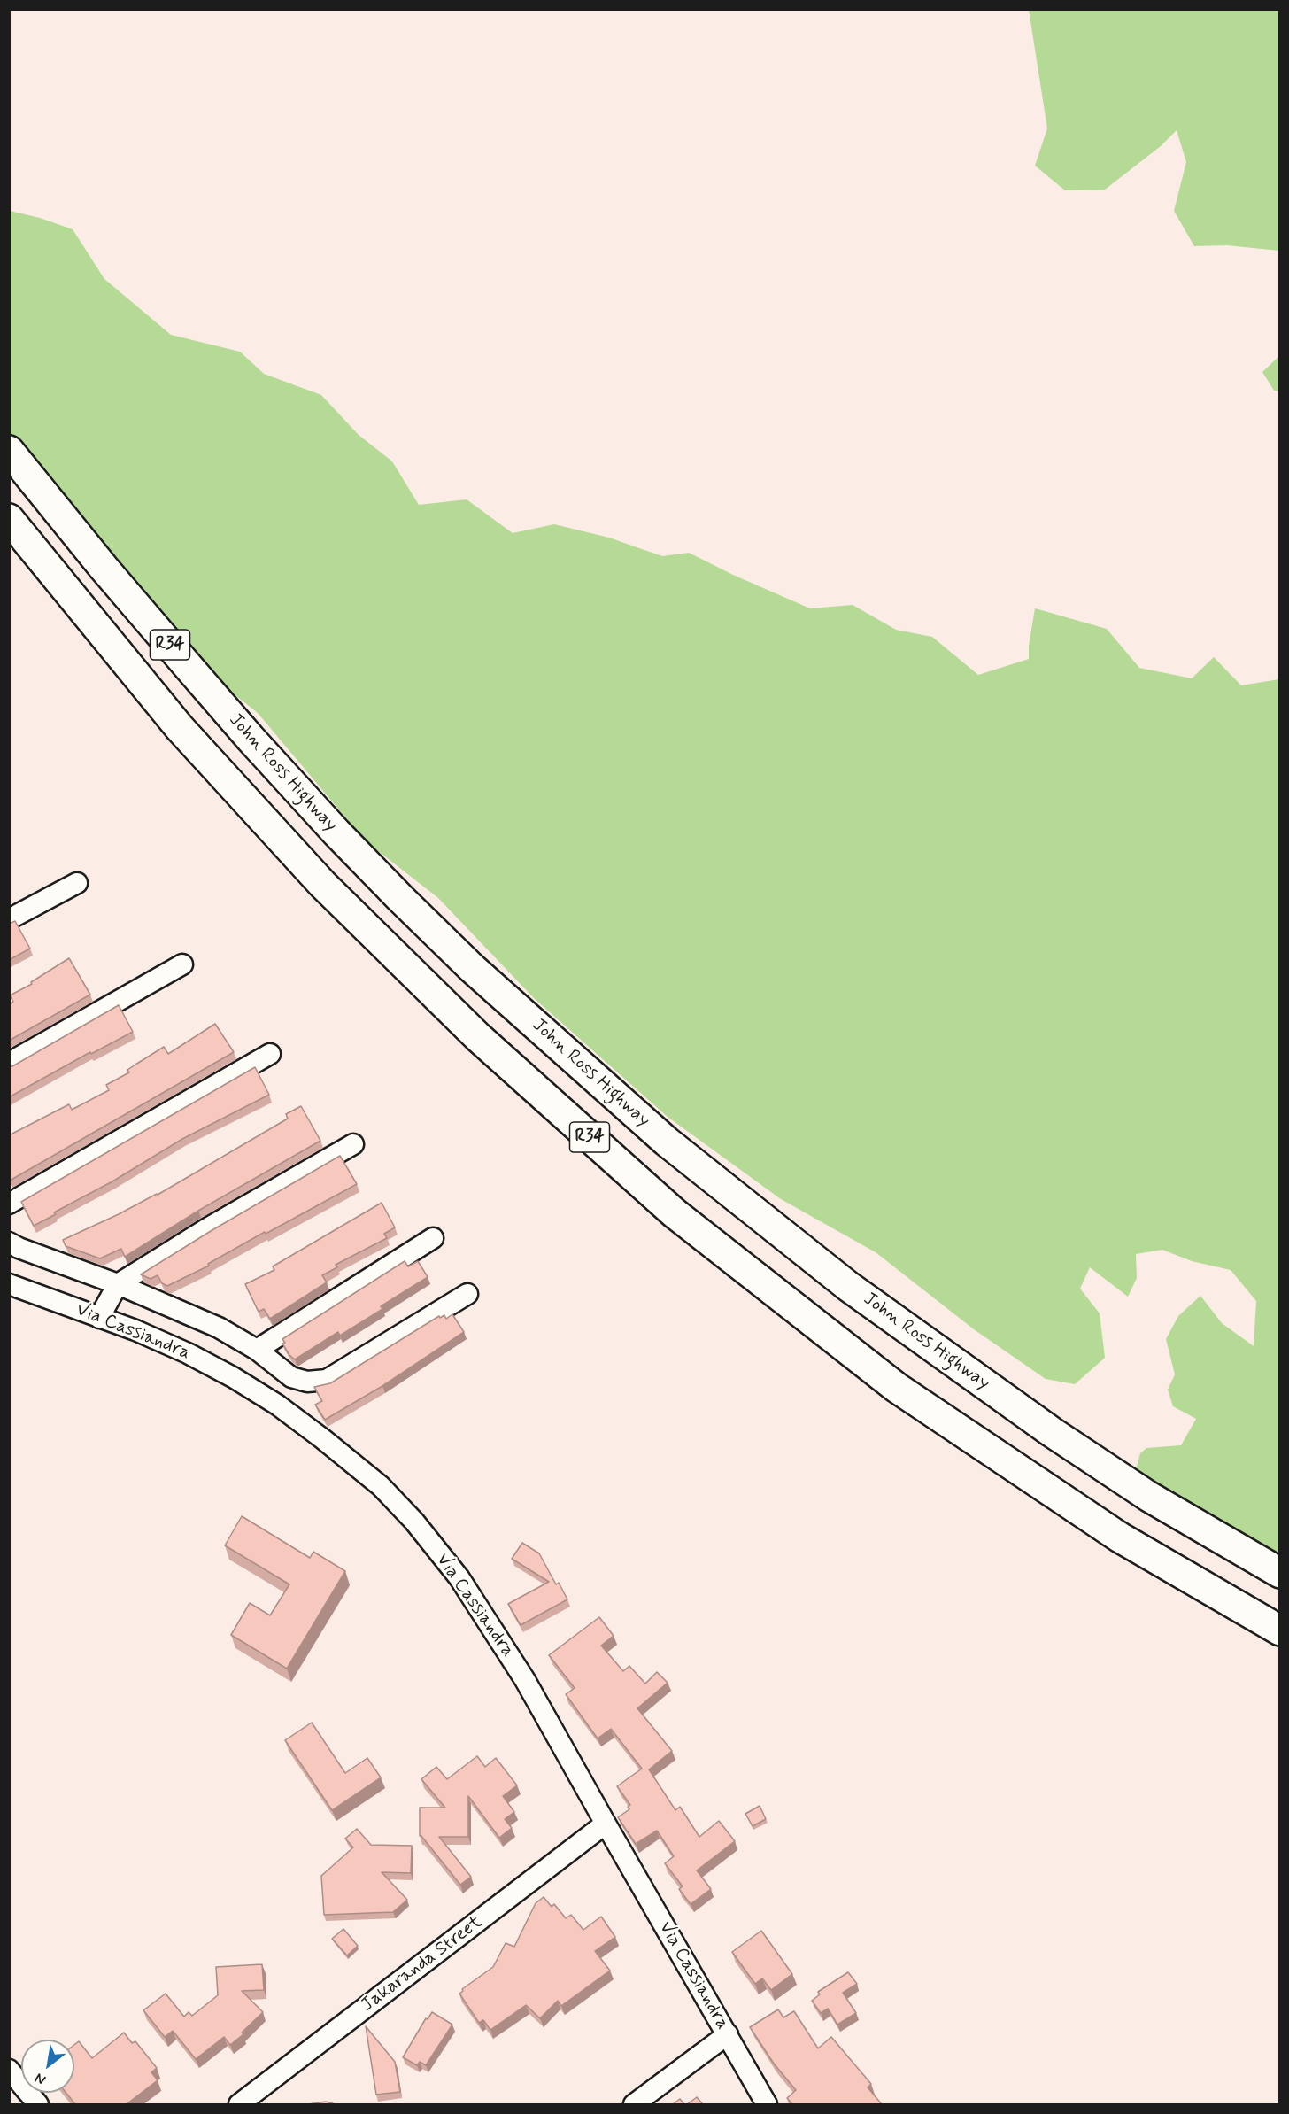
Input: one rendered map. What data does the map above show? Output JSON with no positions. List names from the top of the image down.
{
  "streets": {
    "main road": ["R34", "John Ross Highway"],
    "street": ["Via Cassiandra", "Jakaranda Street"]
  },
  "crossings": [
    ["Via Cassiandra", "Jakaranda Street"]
  ],
  "north": "bottom left"
}
